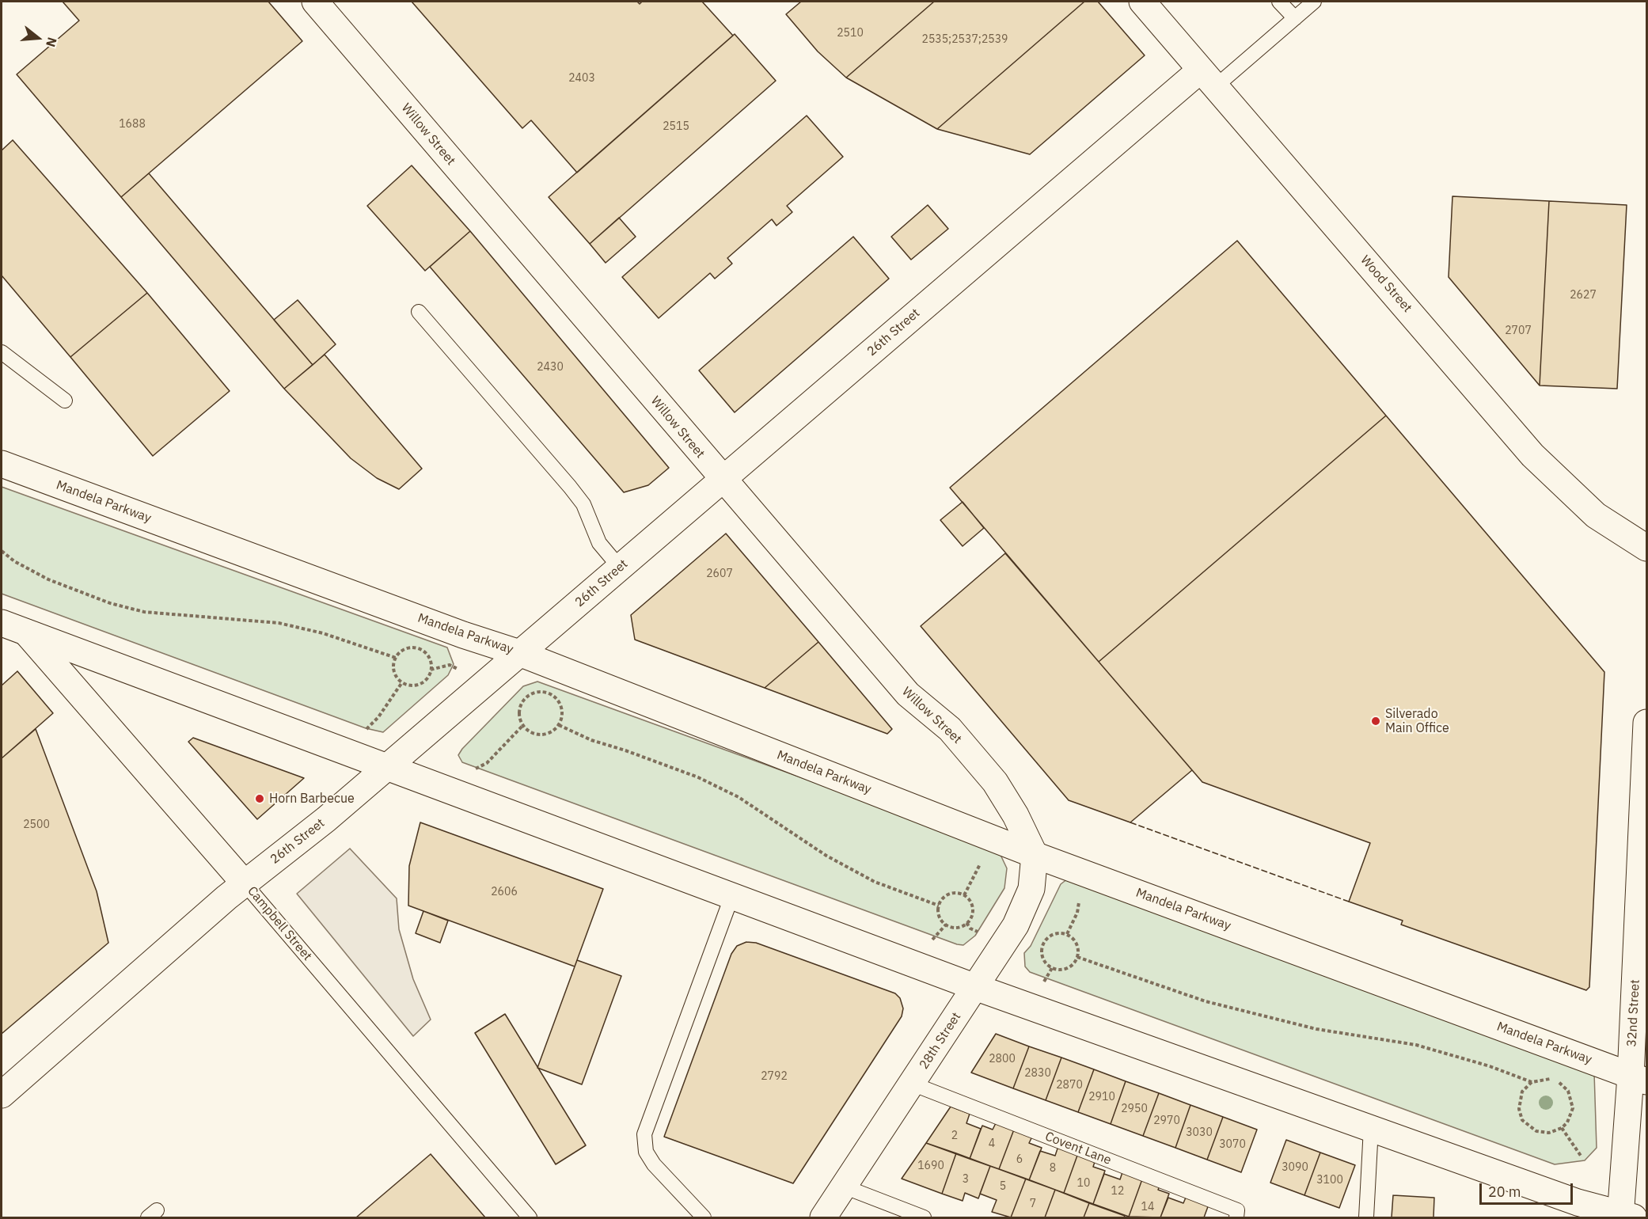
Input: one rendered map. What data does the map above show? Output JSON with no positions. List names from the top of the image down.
{
  "streets": {
    "street": [
      "Willow Street",
      "Wood Street",
      "26th Street",
      "Mandela Parkway",
      "Campbell Street",
      "32nd Street",
      "28th Street"
    ],
    "lane": ["Covent Lane"]
  },
  "crossings": [
    ["Willow Street", "26th Street"],
    ["Willow Street", "Mandela Parkway"],
    ["Willow Street", "28th Street"],
    ["Wood Street", "26th Street"],
    ["26th Street", "Mandela Parkway"],
    ["26th Street", "Campbell Street"],
    ["Mandela Parkway", "32nd Street"],
    ["Mandela Parkway", "28th Street"],
    ["28th Street", "Covent Lane"]
  ],
  "places": ["Silverado Main Office", "Horn Barbecue"],
  "house_numbers": [
    "2510",
    "2535;2537;2539",
    "2403",
    "1688",
    "2515",
    "2627",
    "2707",
    "2430",
    "2607",
    "2500",
    "2606",
    "2800",
    "2830",
    "2792",
    "2870",
    "2910",
    "2950",
    "2970",
    "3030",
    "2",
    "4",
    "3070",
    "6",
    "1690",
    "3090",
    "8",
    "3",
    "3100",
    "10",
    "5",
    "12",
    "7",
    "14"
  ],
  "scale_bar": "20 m",
  "north": "right"
}
